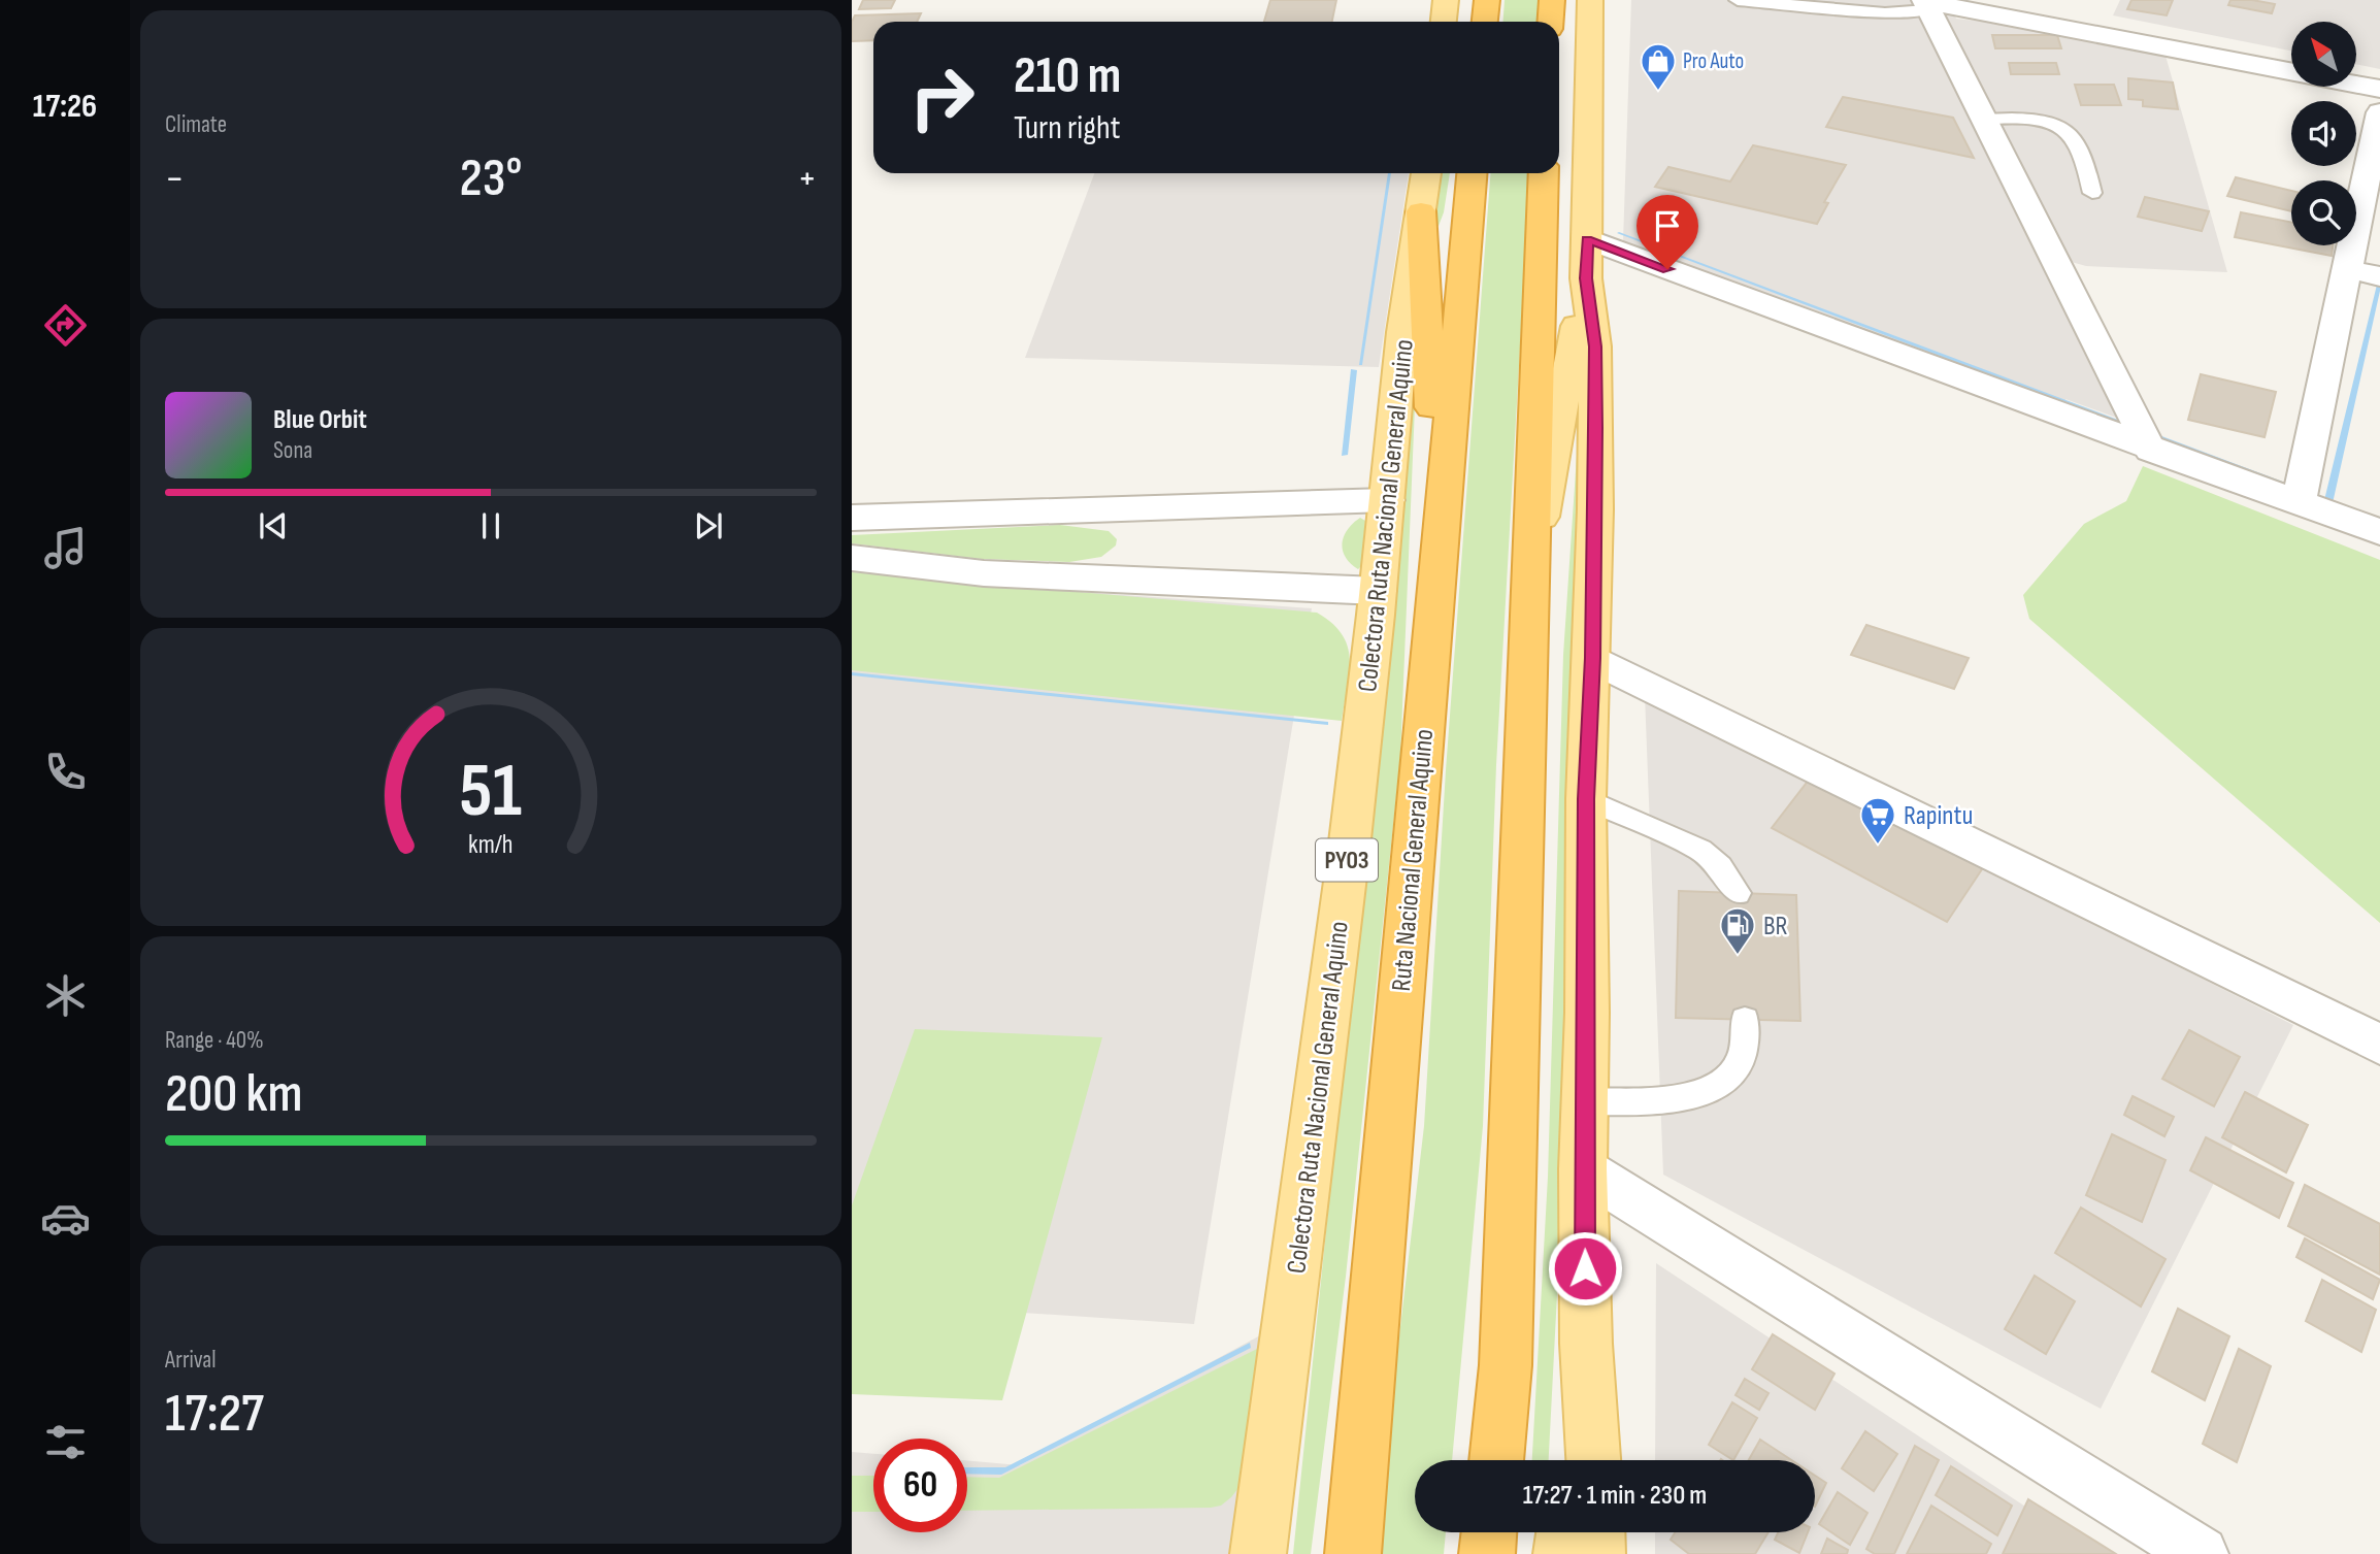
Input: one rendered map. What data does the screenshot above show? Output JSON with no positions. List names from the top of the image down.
{
  "streets": {
    "highway": ["PY03", "Ruta Nacional General Aquino"],
    "main road": ["Colectora Ruta Nacional General Aquino"]
  },
  "places": {
    "shop": ["Pro Auto"],
    "supermarket": ["Rapintu"],
    "fuel station": ["BR"]
  },
  "north": "top left",
  "page": {
    "tabs": "17:26",
    "tile": [
      "Climate",
      ["Range · 40%", "200 km"],
      ["Arrival", "17:27"]
    ],
    "turn": ["210 m", "Turn right"],
    "heat": ["−", "23°", "+"],
    "song": ["Blue Orbit", "Sona"],
    "limit": "60",
    "trip": "17:27 · 1 min · 230 m",
    "gauge": ["51", "km/h"]
  }
}
